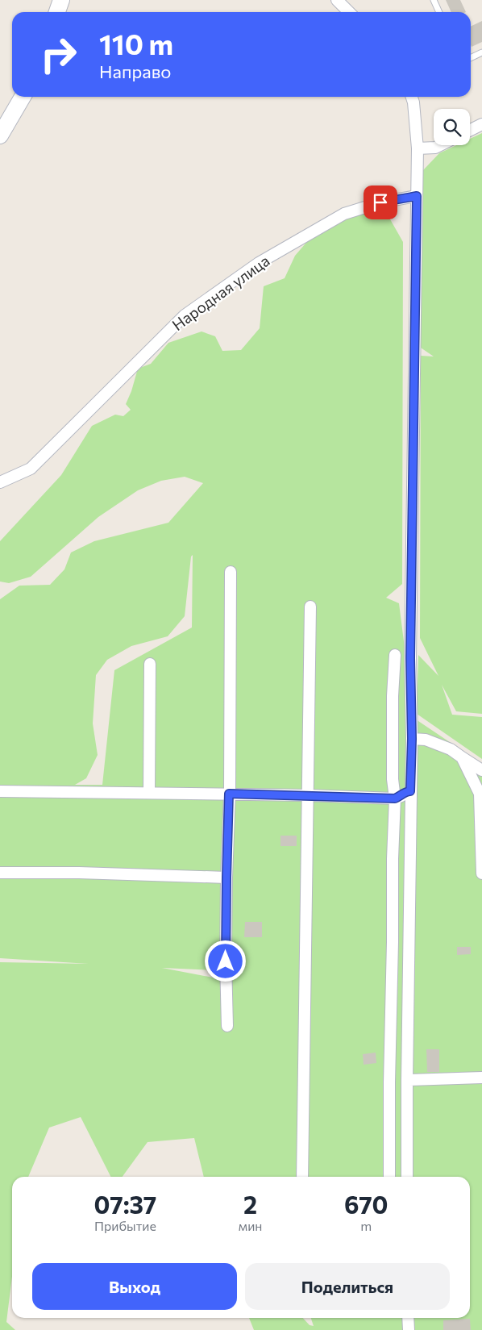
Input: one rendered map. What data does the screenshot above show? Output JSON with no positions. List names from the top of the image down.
{
  "streets": {
    "street": ["Народная улица"]
  },
  "page": {
    "turn": ["110 m", "Направо"],
    "eta": [
      "07:37",
      "Прибытие",
      "2",
      "мин",
      "670",
      "m"
    ],
    "buttons": ["Выход", "Поделиться"]
  }
}
